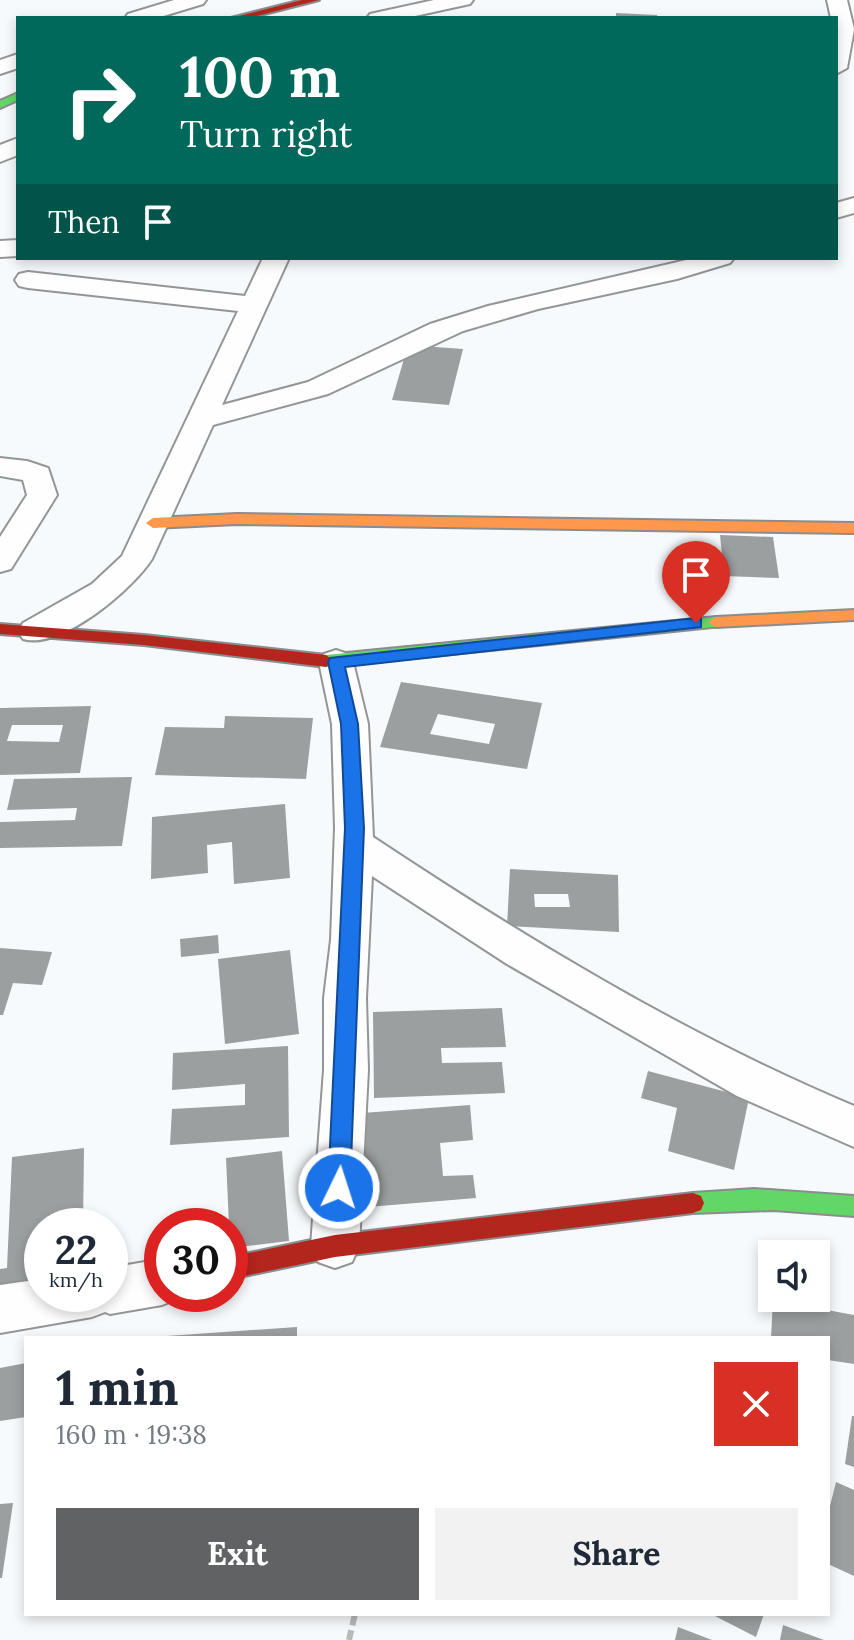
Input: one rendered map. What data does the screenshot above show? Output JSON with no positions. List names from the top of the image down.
{
  "page": {
    "turn": ["100 m", "Turn right"],
    "then": "Then",
    "speed": "22 km/h",
    "limit": "30",
    "heading": ["1 min", "160 m · 19:38"],
    "buttons": ["Exit", "Share"]
  }
}
